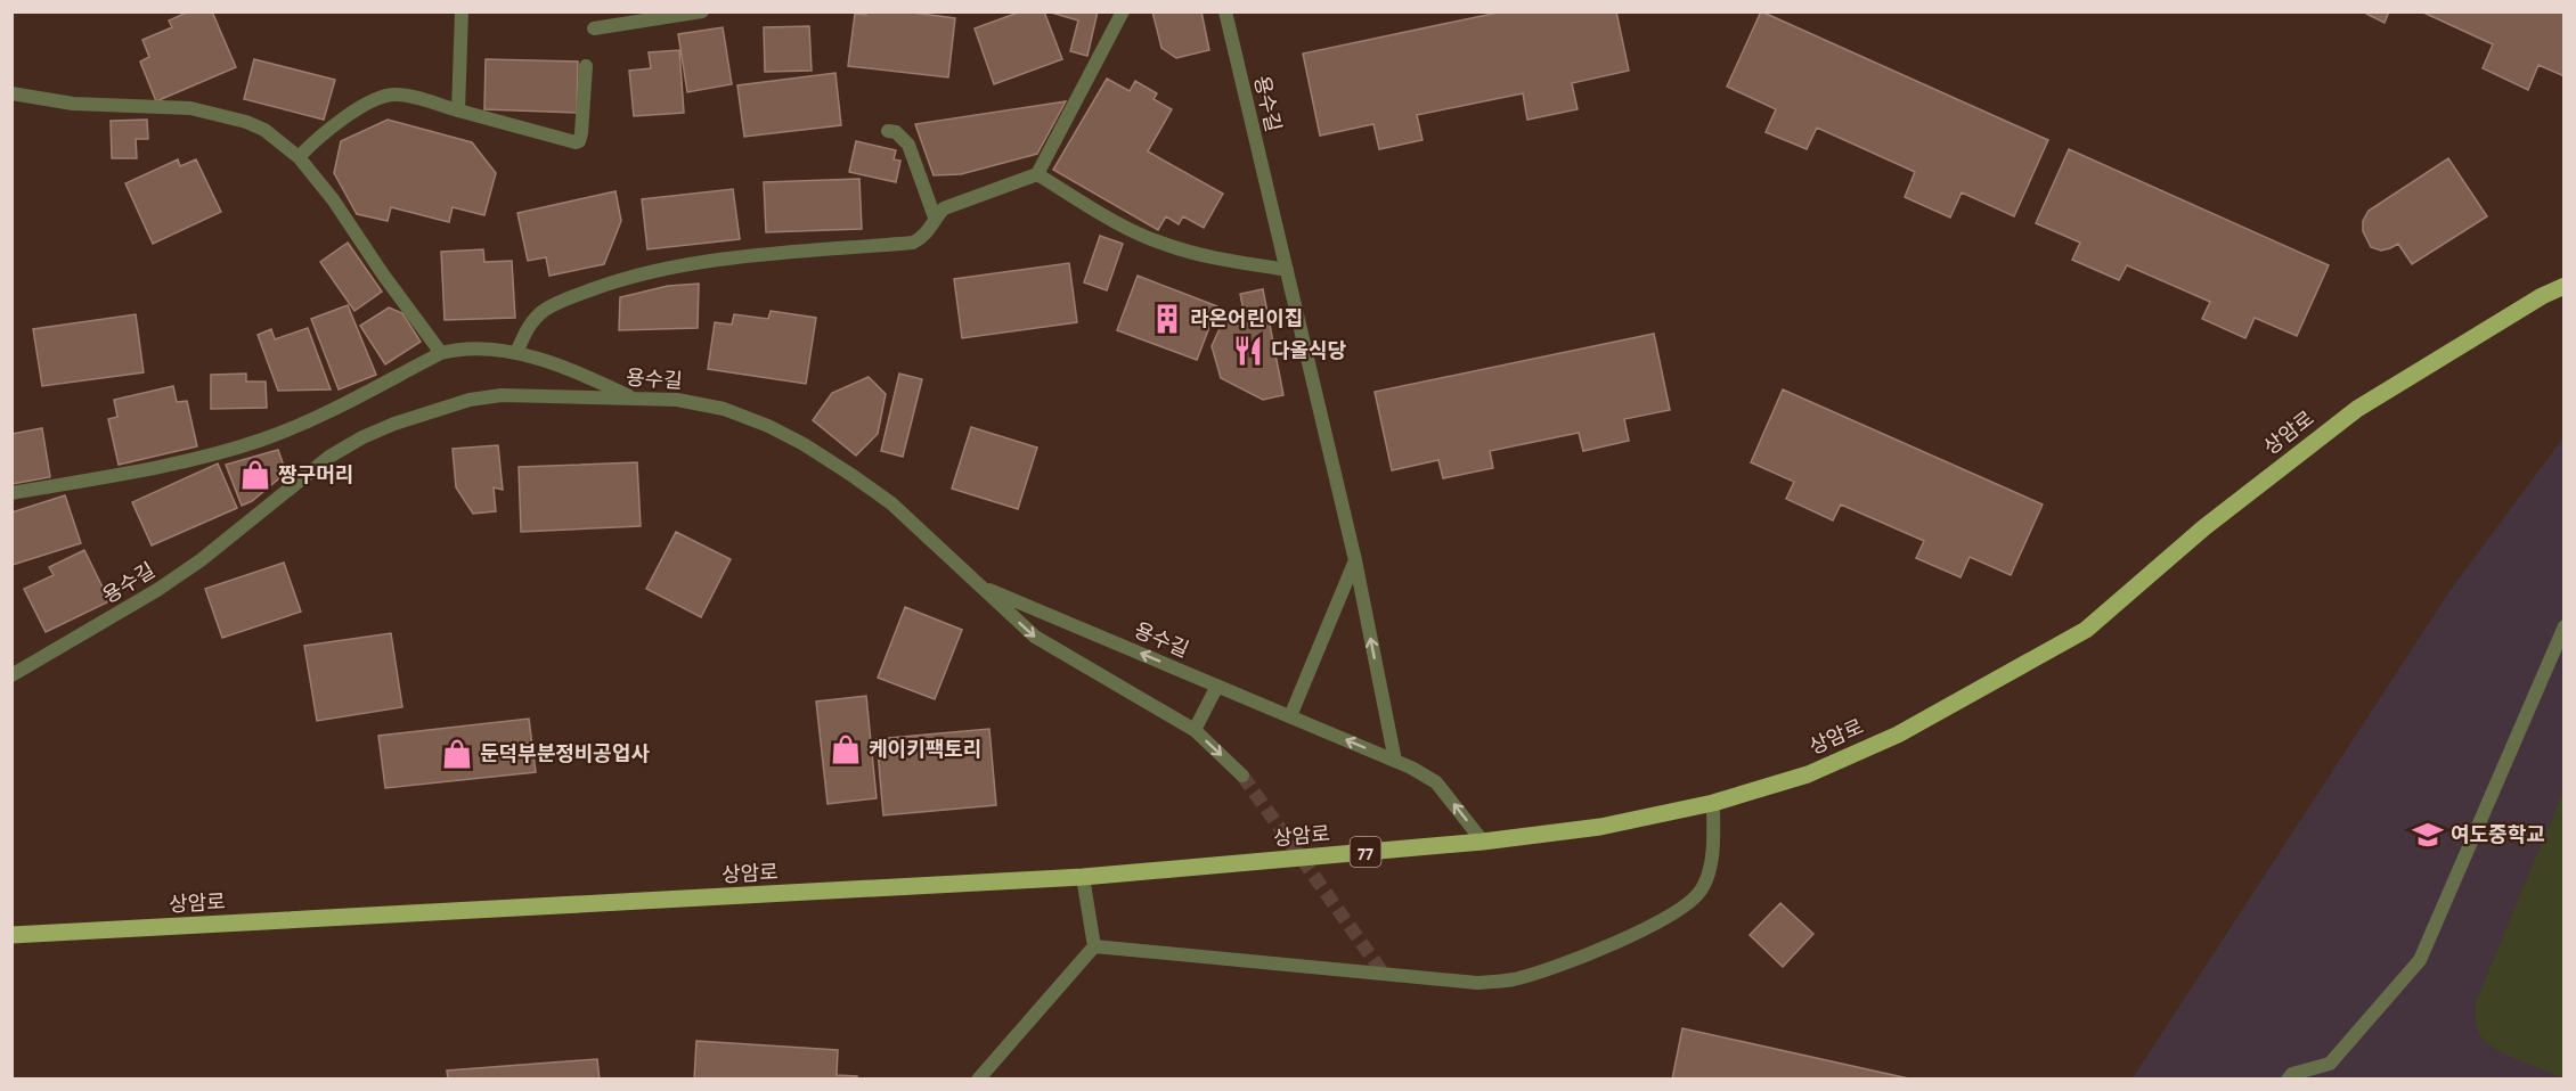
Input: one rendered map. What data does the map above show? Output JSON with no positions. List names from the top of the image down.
{
  "streets": {
    "main road": ["상암로", "77"],
    "street": ["용수길"]
  },
  "crossings": [
    ["용수길", "상암로"]
  ],
  "places": {
    "building": ["라온어린이집"],
    "restaurant": ["다올식당"],
    "shop": ["짱구머리", "케이키팩토리", "둔덕부분정비공업사"],
    "school or university": ["여도중학교"]
  }
}
